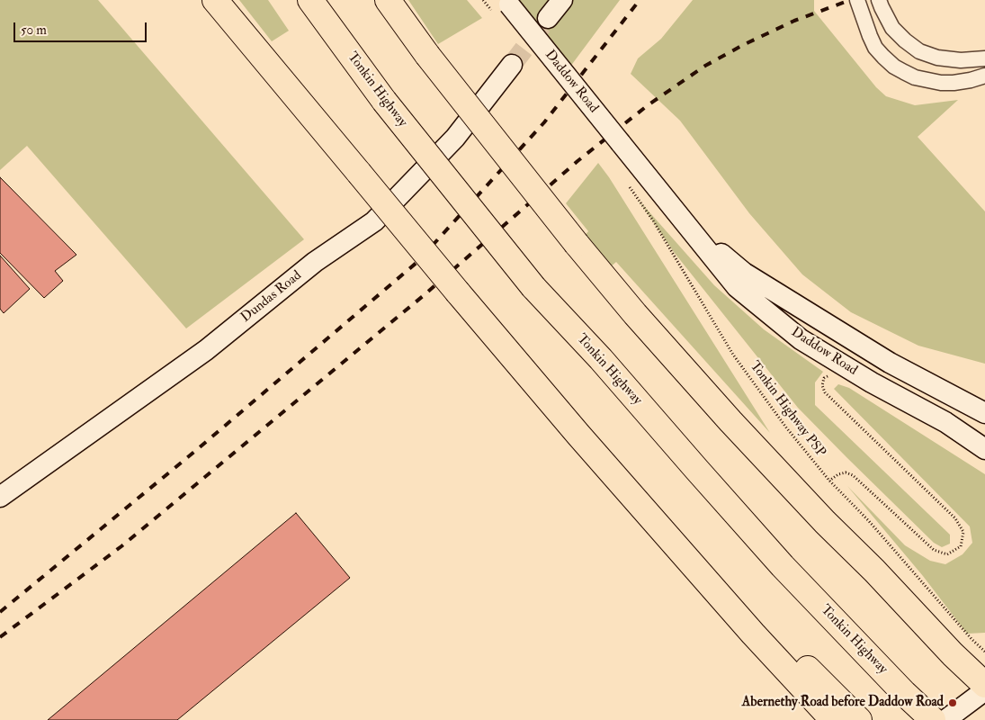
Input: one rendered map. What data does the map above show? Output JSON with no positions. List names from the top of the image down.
{
  "streets": {
    "highway": ["Tonkin Highway"],
    "main road": ["Daddow Road", "Dundas Road"],
    "path": ["Tonkin Highway PSP"]
  },
  "places": ["Abernethy Road before Daddow Road"],
  "scale_bar": "50 m"
}
